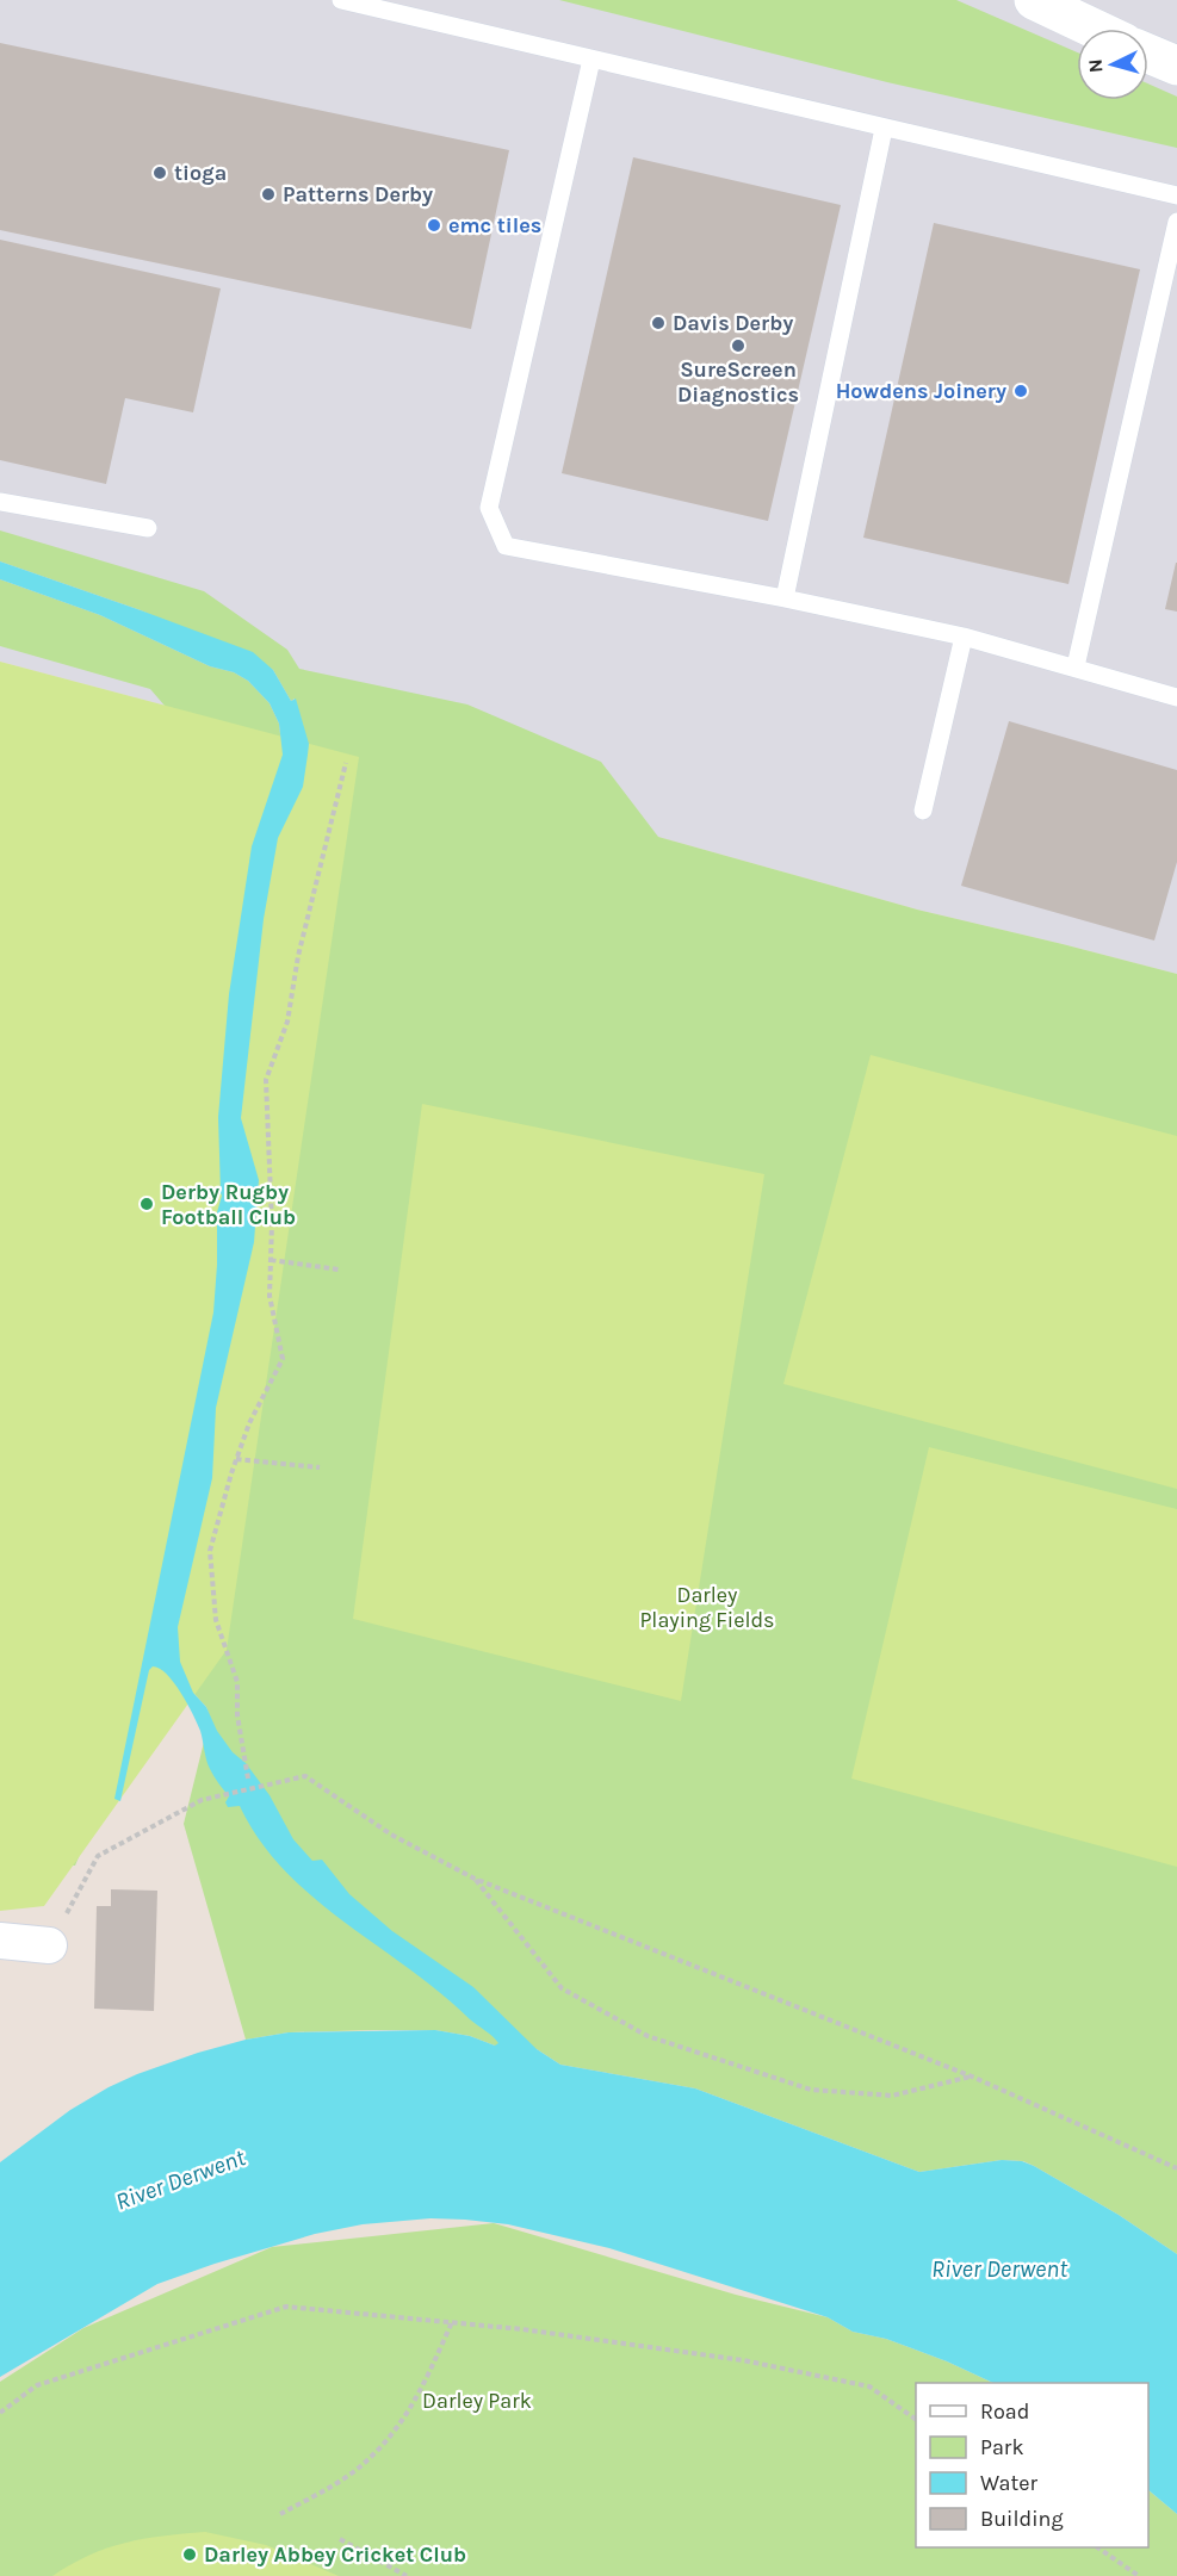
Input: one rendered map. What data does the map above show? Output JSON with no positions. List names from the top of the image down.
{
  "water": ["River Derwent"],
  "parks": ["Darley Playing Fields", "Darley Park"],
  "places": [
    "tioga",
    "Patterns Derby",
    "emc tiles",
    "Davis Derby",
    "SureScreen Diagnostics",
    "Howdens Joinery",
    "Derby Rugby Football Club",
    "Darley Abbey Cricket Club"
  ],
  "legend": [
    "Road",
    "Park",
    "Water",
    "Building"
  ],
  "north": "left"
}
